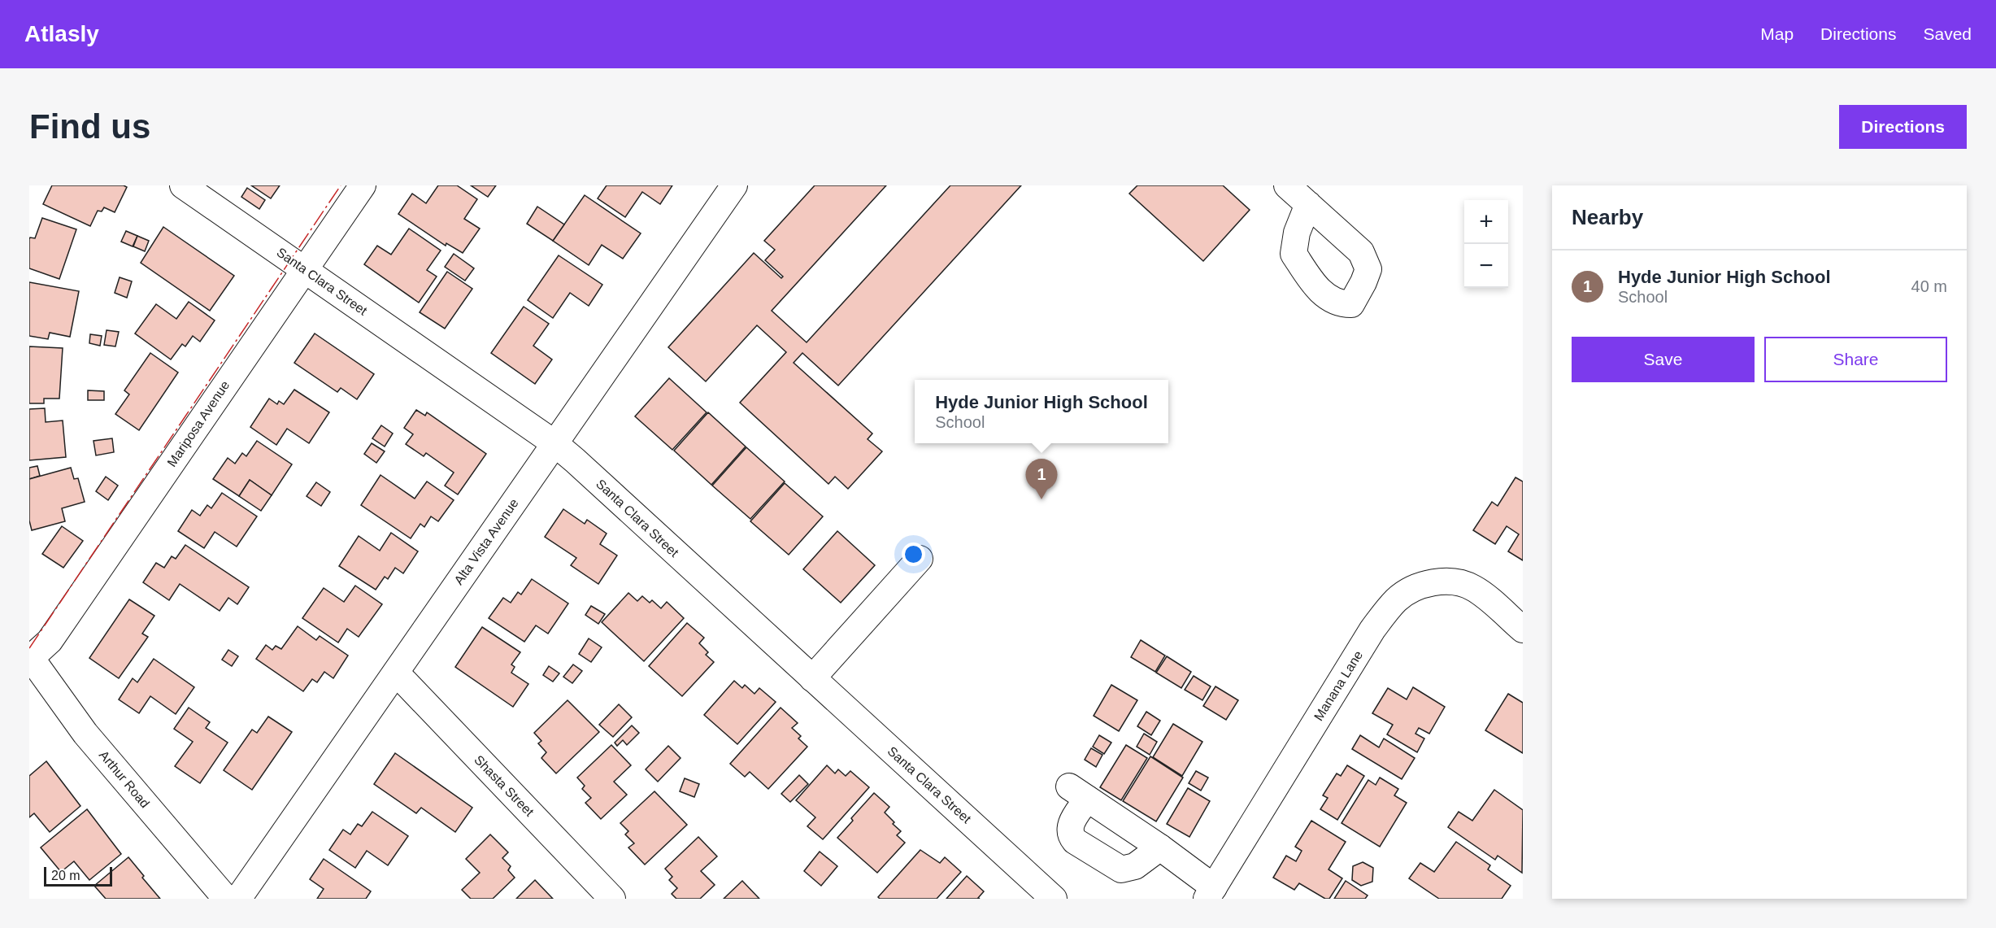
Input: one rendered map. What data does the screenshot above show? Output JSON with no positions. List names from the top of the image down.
{
  "streets": {
    "street": [
      "Santa Clara Street",
      "Mariposa Avenue",
      "Alta Vista Avenue",
      "Manana Lane",
      "Arthur Road",
      "Shasta Street"
    ]
  },
  "crossings": [
    ["Santa Clara Street", "Mariposa Avenue"],
    ["Santa Clara Street", "Alta Vista Avenue"],
    ["Mariposa Avenue", "Arthur Road"],
    ["Alta Vista Avenue", "Shasta Street"]
  ],
  "scale_bar": "20 m",
  "page": {
    "header": "Atlasly",
    "nav": ["Map", "Directions", "Saved"],
    "buttons": [
      "Directions",
      ["Save", "Share"]
    ],
    "title": "Find us",
    "heading": "Nearby",
    "map_buttons": ["+", "−"],
    "list": [
      {
        "mark": "1",
        "name": "Hyde Junior High School",
        "note": "School",
        "value": "40 m"
      }
    ],
    "popup": ["Hyde Junior High School", "School"],
    "pins": "1",
    "scale": "20 m"
  }
}
